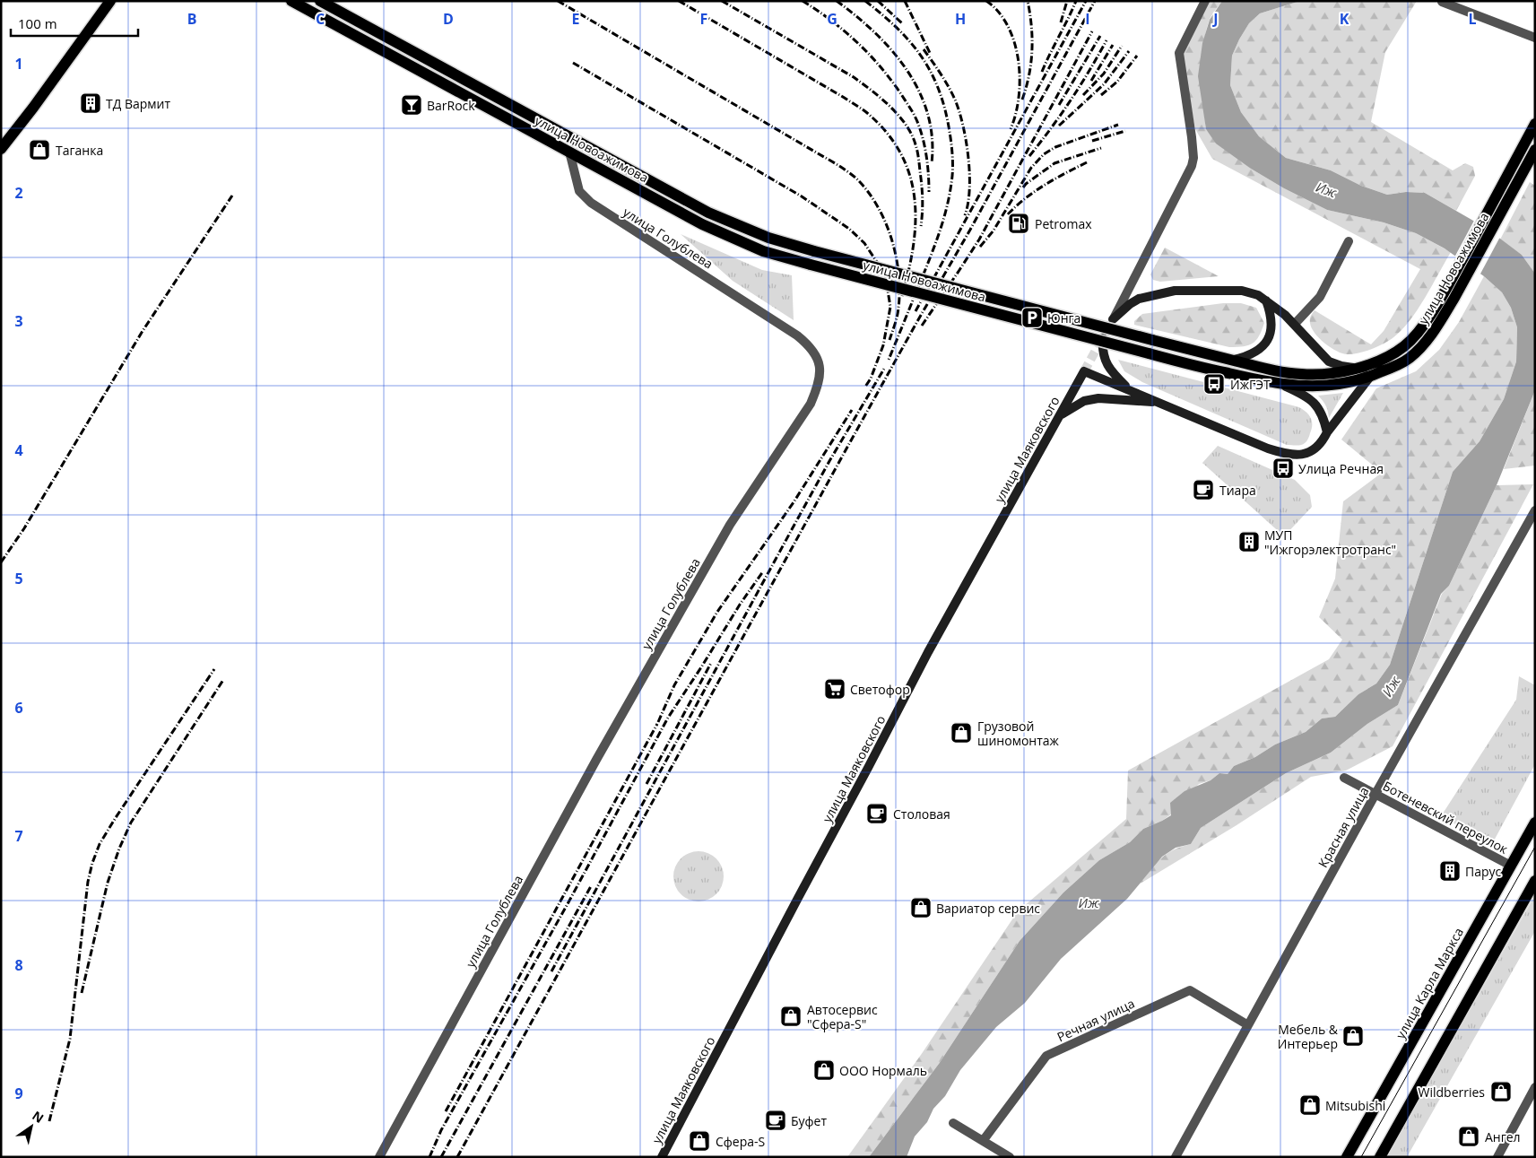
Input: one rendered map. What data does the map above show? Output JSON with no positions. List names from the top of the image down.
{
  "streets": {
    "main road": ["улица Новоажимова", "улица Маяковского", "улица Карла Маркса"],
    "street": [
      "улица Голублева",
      "Ботеневский переулок",
      "Красная улица",
      "Речная улица"
    ]
  },
  "crossings": [
    ["улица Новоажимова", "улица Голублева"],
    ["Ботеневский переулок", "Красная улица"],
    ["Ботеневский переулок", "улица Карла Маркса"],
    ["Красная улица", "Речная улица"]
  ],
  "water": ["Иж"],
  "places": {
    "building": ["ТД Вармит", "МУП \"Ижгорэлектротранс\"", "Парус"],
    "bar": ["BarRock"],
    "shop": [
      "Таганка",
      "Грузовой шиномонтаж",
      "Вариатор сервис",
      "Автосервис \"Сфера-S\"",
      "Мебель & Интерьер",
      "ООО Нормаль",
      "Wildberries",
      "Mitsubishi",
      "Ангел",
      "Сфера-S"
    ],
    "fuel station": ["Petromax"],
    "parking": ["Юнга"],
    "bus stop": ["ИжГЭТ", "Улица Речная"],
    "cafe": ["Тиара", "Столовая", "Буфет"],
    "supermarket": ["Светофор"]
  },
  "scale_bar": "100 m",
  "north": "top right",
  "grid": {
    "columns": [
      "B",
      "C",
      "D",
      "E",
      "F",
      "G",
      "H",
      "I",
      "J",
      "K",
      "L"
    ],
    "rows": [
      "1",
      "2",
      "3",
      "4",
      "5",
      "6",
      "7",
      "8",
      "9"
    ]
  }
}
